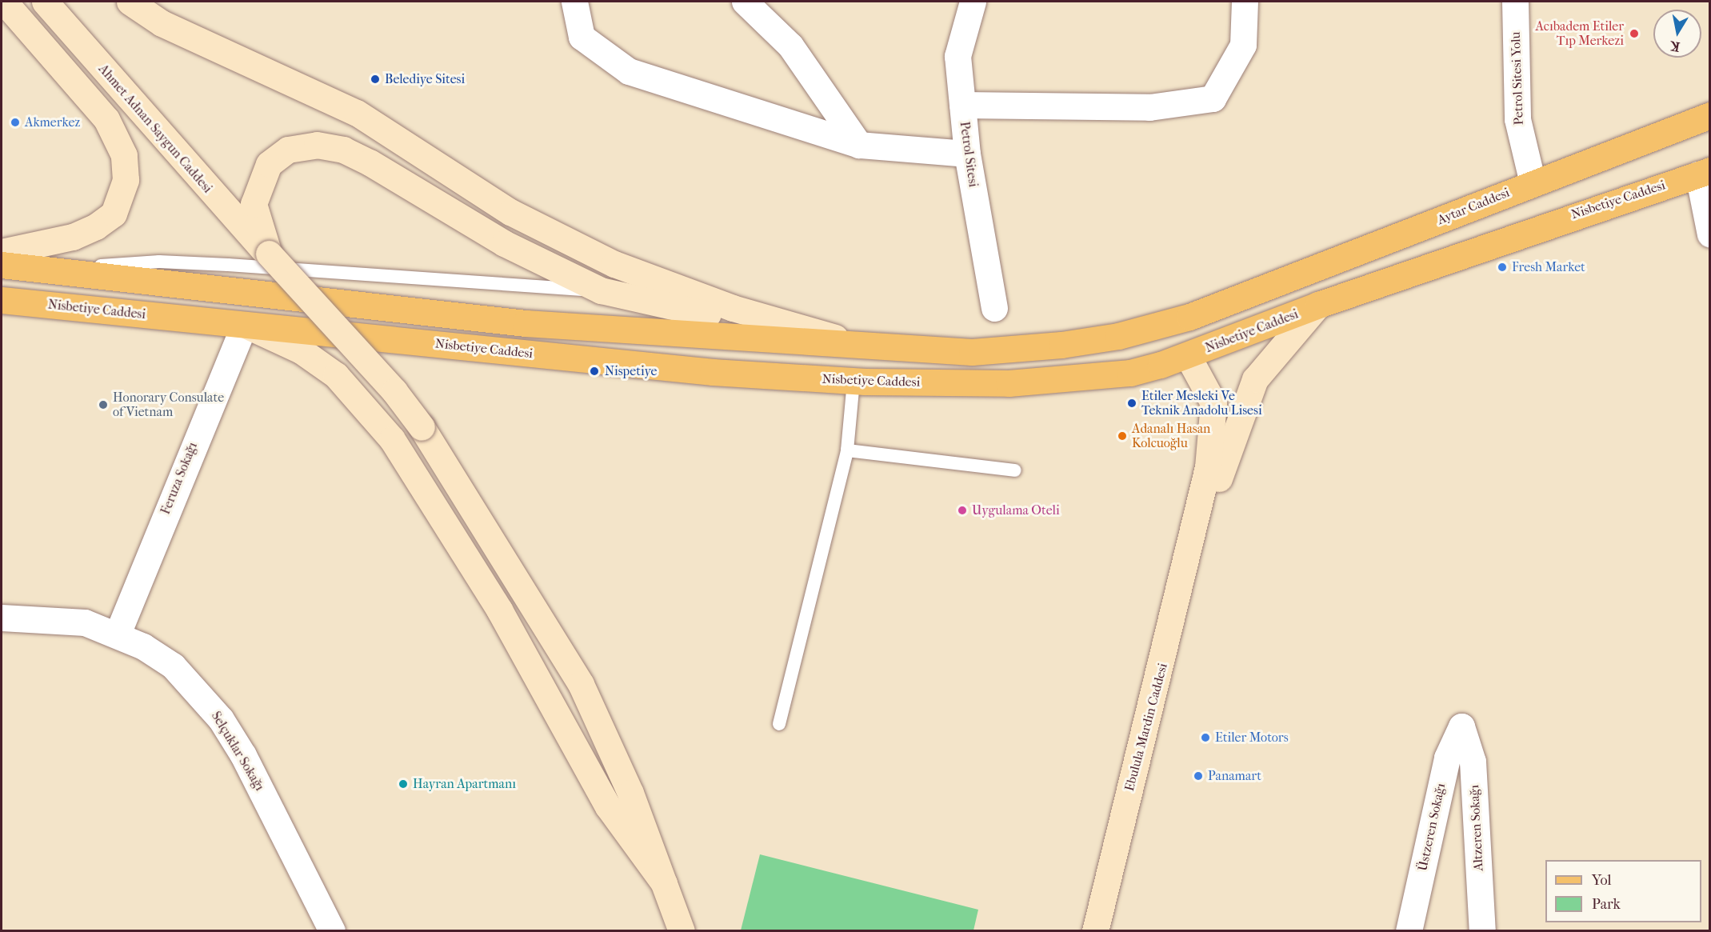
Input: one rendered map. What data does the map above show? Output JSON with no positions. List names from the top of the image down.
{
  "streets": {
    "main road": [
      "Ahmet Adnan Saygun Caddesi",
      "Nisbetiye Caddesi",
      "Aytar Caddesi",
      "Ebulula Mardin Caddesi"
    ],
    "street": [
      "Petrol Sitesi Yolu",
      "Petrol Sitesi",
      "Feruza Sokağı",
      "Selçuklar Sokağı",
      "Üstzeren Sokağı",
      "Altzeren Sokağı"
    ]
  },
  "crossings": [
    ["Petrol Sitesi Yolu", "Aytar Caddesi"],
    ["Nisbetiye Caddesi", "Feruza Sokağı"],
    ["Feruza Sokağı", "Selçuklar Sokağı"],
    ["Üstzeren Sokağı", "Altzeren Sokağı"]
  ],
  "places": [
    "Acıbadem Etiler Tıp Merkezi",
    "Belediye Sitesi",
    "Akmerkez",
    "Fresh Market",
    "Nispetiye",
    "Etiler Mesleki Ve Teknik Anadolu Lisesi",
    "Honorary Consulate of Vietnam",
    "Adanalı Hasan Kolcuoğlu",
    "Uygulama Oteli",
    "Etiler Motors",
    "Panamart",
    "Hayran Apartmanı"
  ],
  "legend": ["Yol", "Park"],
  "north": "bottom"
}
